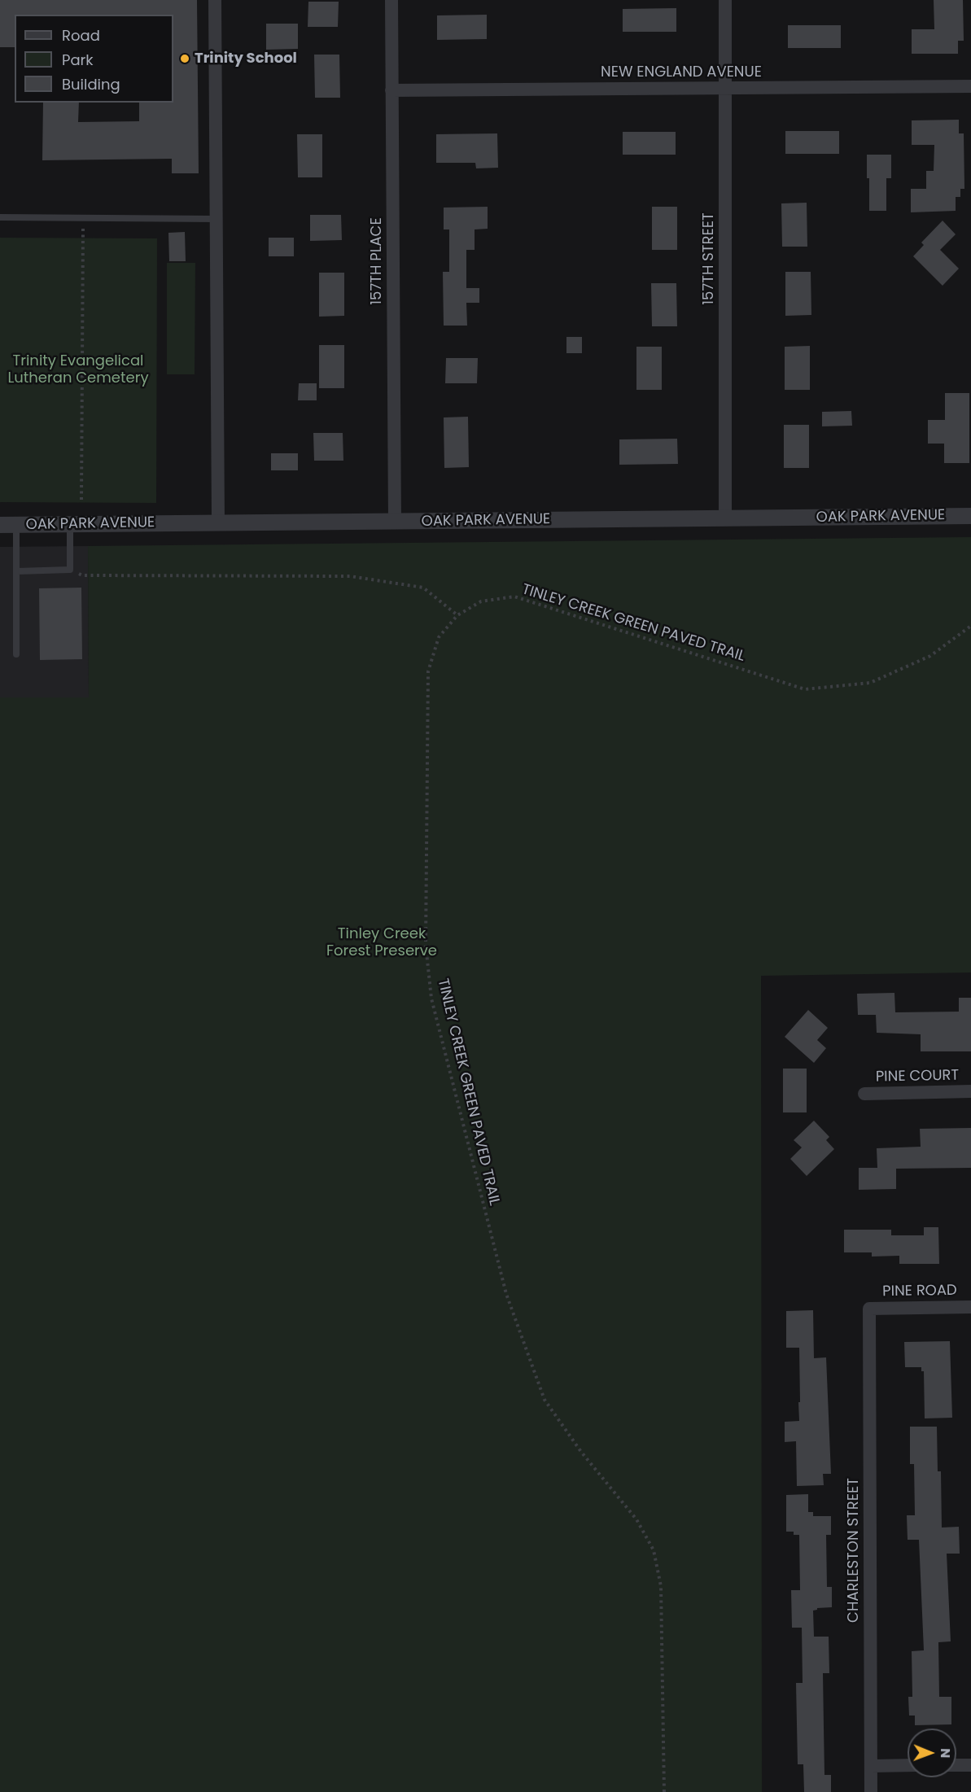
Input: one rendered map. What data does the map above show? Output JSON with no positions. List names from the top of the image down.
{
  "streets": {
    "street": [
      "NEW ENGLAND AVENUE",
      "157TH STREET",
      "157TH PLACE",
      "OAK PARK AVENUE",
      "PINE COURT",
      "PINE ROAD",
      "CHARLESTON STREET"
    ],
    "path": ["TINLEY CREEK GREEN PAVED TRAIL"]
  },
  "crossings": [
    ["NEW ENGLAND AVENUE", "157TH STREET"],
    ["NEW ENGLAND AVENUE", "157TH PLACE"],
    ["157TH STREET", "OAK PARK AVENUE"],
    ["157TH PLACE", "OAK PARK AVENUE"],
    ["PINE ROAD", "CHARLESTON STREET"]
  ],
  "parks": ["Trinity Evangelical Lutheran Cemetery", "Tinley Creek Forest Preserve"],
  "places": ["Trinity School"],
  "legend": ["Road", "Park", "Building"],
  "north": "right"
}
